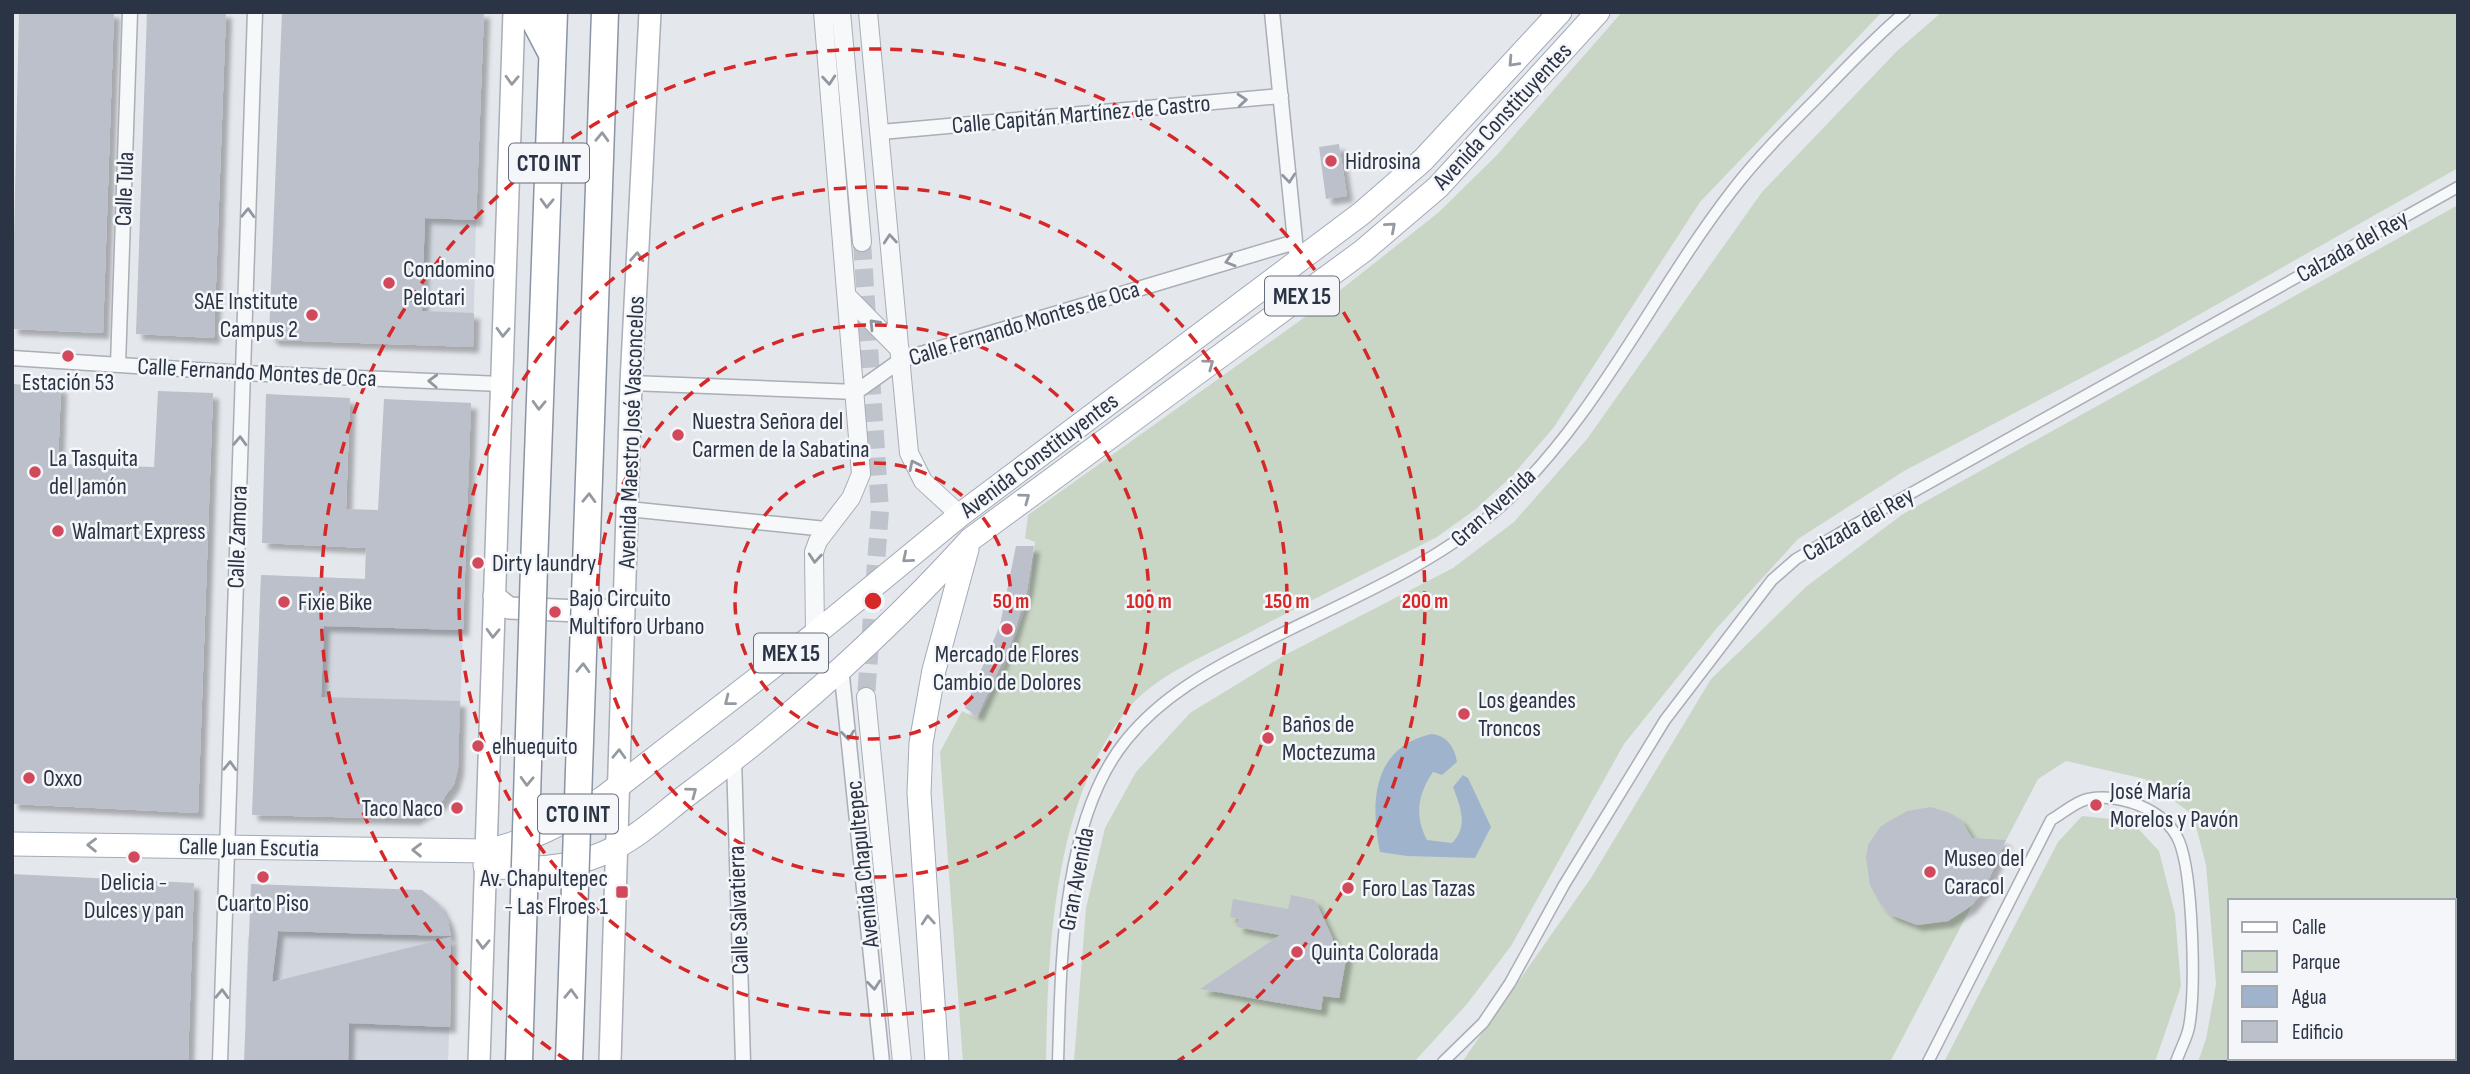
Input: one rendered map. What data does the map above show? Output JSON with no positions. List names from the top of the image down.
{
  "streets": {
    "highway": ["CTO INT"],
    "main road": [
      "Avenida Constituyentes",
      "MEX 15",
      "Avenida Maestro José Vasconcelos",
      "Calle Juan Escutia"
    ],
    "street": [
      "Calle Capitán Martínez de Castro",
      "Calle Tula",
      "Calzada del Rey",
      "Calle Fernando Montes de Oca",
      "Gran Avenida",
      "Calle Zamora",
      "Avenida Chapultepec",
      "Calle Salvatierra"
    ]
  },
  "crossings": [
    ["Avenida Constituyentes", "CTO INT"],
    ["Avenida Constituyentes", "Calle Fernando Montes de Oca"],
    ["Avenida Constituyentes", "Avenida Maestro José Vasconcelos"],
    ["Avenida Constituyentes", "Calle Juan Escutia"],
    ["Avenida Constituyentes", "Avenida Chapultepec"],
    ["Avenida Constituyentes", "Calle Salvatierra"],
    ["CTO INT", "Calle Fernando Montes de Oca"],
    ["CTO INT", "Calle Juan Escutia"],
    ["Calle Tula", "Calle Fernando Montes de Oca"],
    ["Calle Fernando Montes de Oca", "Calle Zamora"],
    ["Calle Zamora", "Calle Juan Escutia"]
  ],
  "one_way": [
    "Calle Capitán Martínez de Castro",
    "Calle Fernando Montes de Oca",
    "Calle Zamora",
    "Calle Juan Escutia"
  ],
  "places": {
    "other": [
      "Hidrosina",
      "Condomino Pelotari",
      "SAE Institute Campus 2",
      "Estación 53",
      "Nuestra Señora del Carmen de la Sabatina",
      "La Tasquita del Jamón",
      "Walmart Express",
      "Dirty laundry",
      "Fixie Bike",
      "Bajo Circuito Multiforo Urbano",
      "Mercado de Flores Cambio de Dolores",
      "Los geandes Troncos",
      "Baños de Moctezuma",
      "elhuequito",
      "Oxxo",
      "José María Morelos y Pavón",
      "Taco Naco",
      "Delicia - Dulces y pan",
      "Museo del Caracol",
      "Cuarto Piso",
      "Foro Las Tazas",
      "Quinta Colorada"
    ],
    "transit": ["Av. Chapultepec - Las Flroes 1"]
  },
  "legend": [
    "Calle",
    "Parque",
    "Agua",
    "Edificio"
  ],
  "rings": [
    "50 m",
    "100 m",
    "150 m",
    "200 m"
  ]
}
